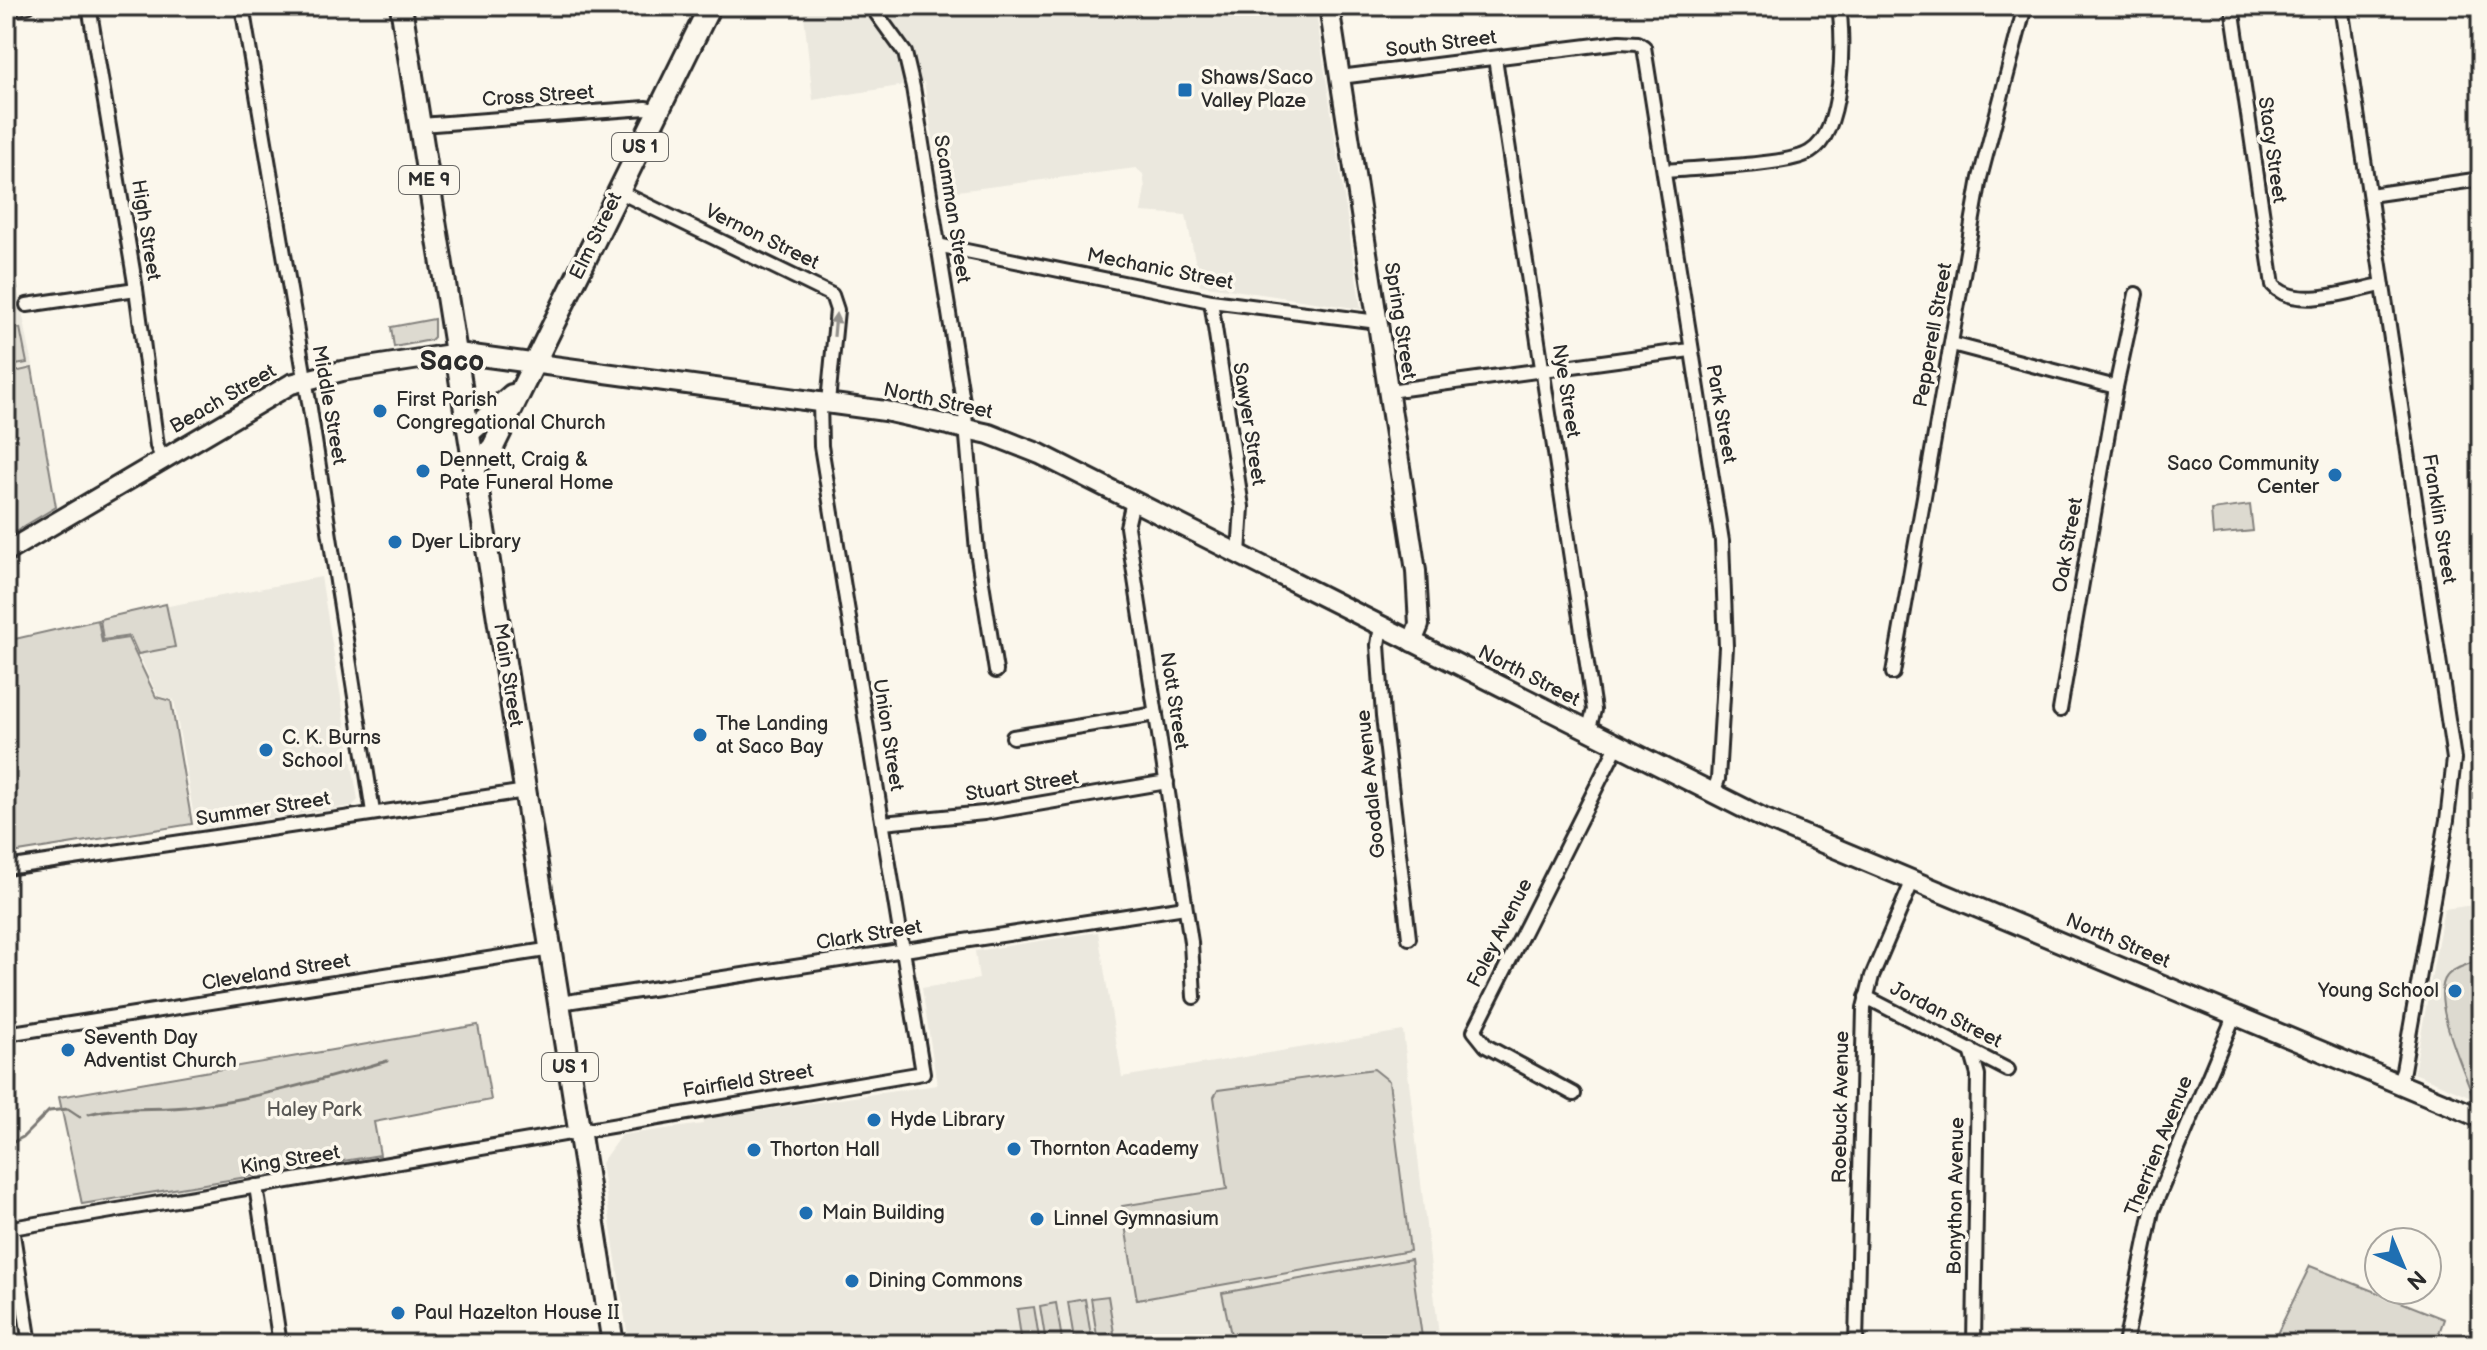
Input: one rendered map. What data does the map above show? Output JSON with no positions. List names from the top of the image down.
{
  "streets": {
    "main road": [
      "US 1",
      "ME 9",
      "Elm Street",
      "Spring Street",
      "Beach Street",
      "North Street",
      "Main Street"
    ],
    "street": [
      "South Street",
      "Cross Street",
      "Stacy Street",
      "Scamman Street",
      "High Street",
      "Vernon Street",
      "Mechanic Street",
      "Pepperell Street",
      "Nye Street",
      "Middle Street",
      "Park Street",
      "Sawyer Street",
      "Franklin Street",
      "Oak Street",
      "Nott Street",
      "Union Street",
      "Goodale Avenue",
      "Stuart Street",
      "Summer Street",
      "Foley Avenue",
      "Clark Street",
      "Cleveland Street",
      "Jordan Street",
      "Fairfield Street",
      "Roebuck Avenue",
      "Therrien Avenue",
      "King Street",
      "Bonython Avenue"
    ]
  },
  "crossings": [
    ["South Street", "Spring Street"],
    ["South Street", "Nye Street"],
    ["South Street", "Park Street"],
    ["Cross Street", "Elm Street"],
    ["Cross Street", "Main Street"],
    ["Stacy Street", "Franklin Street"],
    ["Scamman Street", "Mechanic Street"],
    ["Scamman Street", "North Street"],
    ["High Street", "Beach Street"],
    ["Elm Street", "Vernon Street"],
    ["Elm Street", "Beach Street"],
    ["Elm Street", "North Street"],
    ["Elm Street", "Main Street"],
    ["Vernon Street", "North Street"],
    ["Vernon Street", "Union Street"],
    ["Mechanic Street", "Spring Street"],
    ["Mechanic Street", "Sawyer Street"],
    ["Spring Street", "North Street"],
    ["Nye Street", "North Street"],
    ["Beach Street", "North Street"],
    ["Beach Street", "Middle Street"],
    ["Beach Street", "Main Street"],
    ["North Street", "Park Street"],
    ["North Street", "Sawyer Street"],
    ["North Street", "Franklin Street"],
    ["North Street", "Nott Street"],
    ["North Street", "Union Street"],
    ["North Street", "Goodale Avenue"],
    ["North Street", "Foley Avenue"],
    ["North Street", "Roebuck Avenue"],
    ["North Street", "Therrien Avenue"],
    ["Middle Street", "Summer Street"],
    ["Main Street", "Summer Street"],
    ["Main Street", "Clark Street"],
    ["Main Street", "Cleveland Street"],
    ["Main Street", "Fairfield Street"],
    ["Main Street", "King Street"],
    ["Nott Street", "Stuart Street"],
    ["Nott Street", "Clark Street"],
    ["Union Street", "Stuart Street"],
    ["Union Street", "Clark Street"],
    ["Union Street", "Fairfield Street"],
    ["Jordan Street", "Roebuck Avenue"],
    ["Jordan Street", "Bonython Avenue"],
    ["Fairfield Street", "King Street"]
  ],
  "one_way": ["Vernon Street"],
  "districts": ["Saco"],
  "parks": ["Haley Park"],
  "places": {
    "transit": ["Shaws/Saco Valley Plaze"],
    "other": [
      "First Parish Congregational Church",
      "Dennett, Craig & Pate Funeral Home",
      "Saco Community Center",
      "Dyer Library",
      "The Landing at Saco Bay",
      "C. K. Burns School",
      "Young School",
      "Seventh Day Adventist Church",
      "Hyde Library",
      "Thornton Academy",
      "Thorton Hall",
      "Main Building",
      "Linnel Gymnasium",
      "Dining Commons",
      "Paul Hazelton House II"
    ]
  },
  "north": "bottom right"
}
